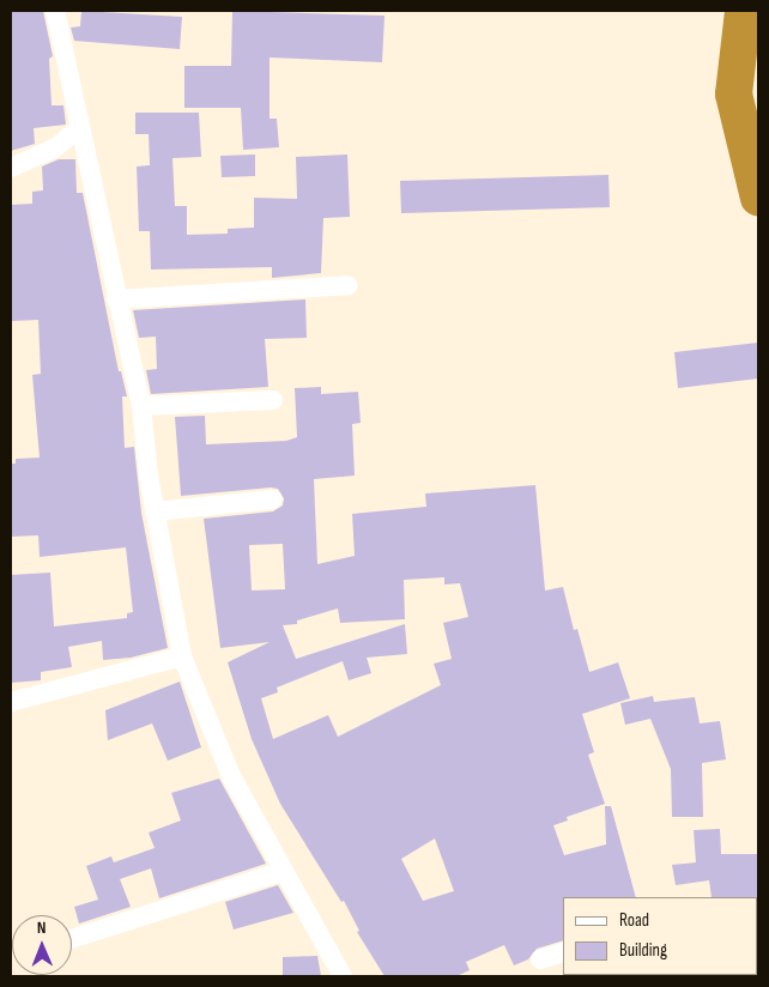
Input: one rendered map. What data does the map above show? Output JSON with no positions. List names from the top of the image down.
{
  "legend": ["Road", "Building"],
  "north": "top"
}
